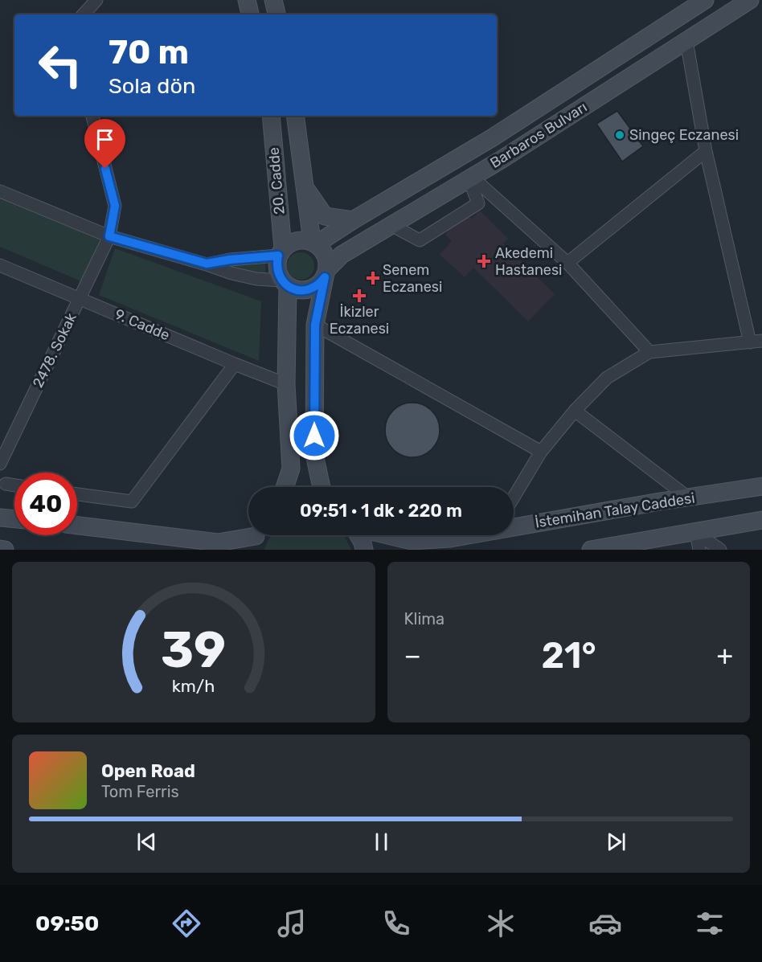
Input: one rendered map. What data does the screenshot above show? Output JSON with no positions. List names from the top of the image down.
{
  "streets": {
    "street": [
      "Barbaros Bulvarı",
      "20. Cadde",
      "9. Cadde",
      "2478. Sokak",
      "İstemihan Talay Caddesi"
    ]
  },
  "crossings": [
    ["Barbaros Bulvarı", "20. Cadde"],
    ["9. Cadde", "2478. Sokak"]
  ],
  "places": {
    "other": ["Singeç Eczanesi"],
    "health": ["Akedemi Hastanesi", "Senem Eczanesi", "İkizler Eczanesi"]
  },
  "page": {
    "turn": ["70 m", "Sola dön"],
    "limit": "40",
    "trip": "09:51 · 1 dk · 220 m",
    "tile": "Klima",
    "heat": ["−", "21°", "+"],
    "song": ["Open Road", "Tom Ferris"],
    "tabs": "09:50",
    "gauge": ["39", "km/h"]
  }
}
